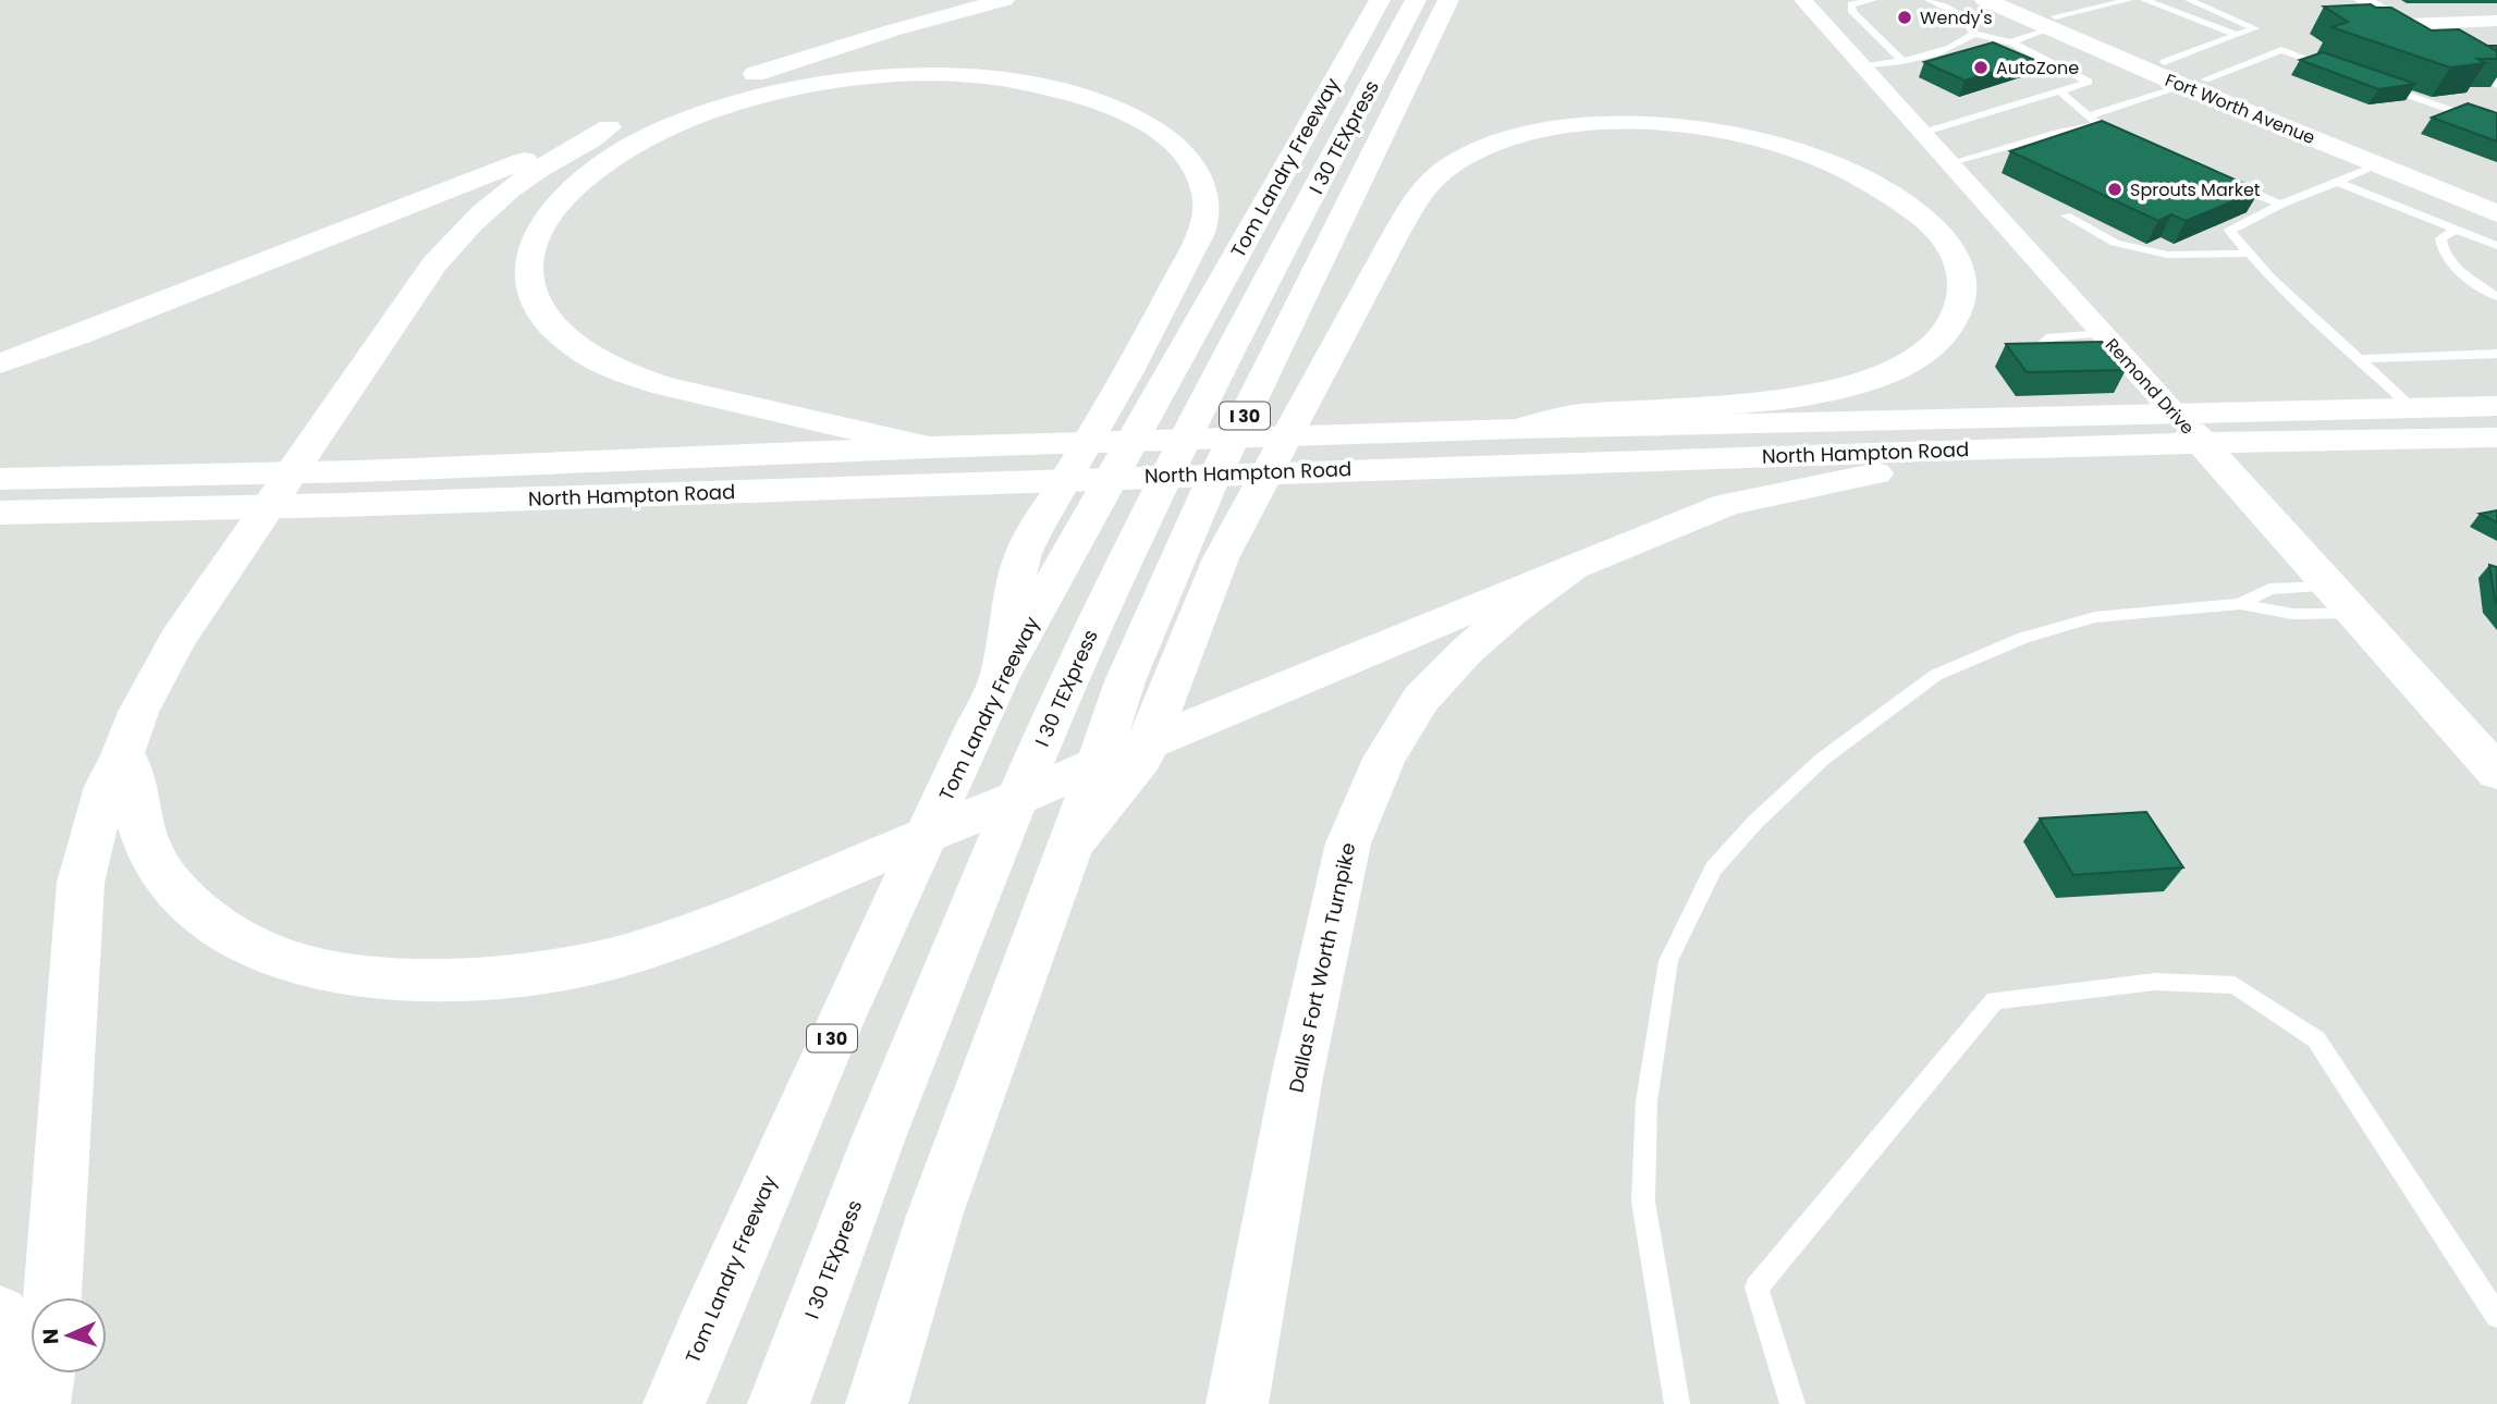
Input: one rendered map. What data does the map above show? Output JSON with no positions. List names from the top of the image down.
{
  "streets": {
    "main road": [
      "Fort Worth Avenue",
      "I 30 TEXpress",
      "Tom Landry Freeway",
      "Remond Drive",
      "I 30",
      "North Hampton Road",
      "Dallas Fort Worth Turnpike"
    ]
  },
  "crossings": [
    ["Remond Drive", "North Hampton Road"]
  ],
  "places": ["Wendy's", "AutoZone", "Sprouts Market"],
  "north": "left"
}
